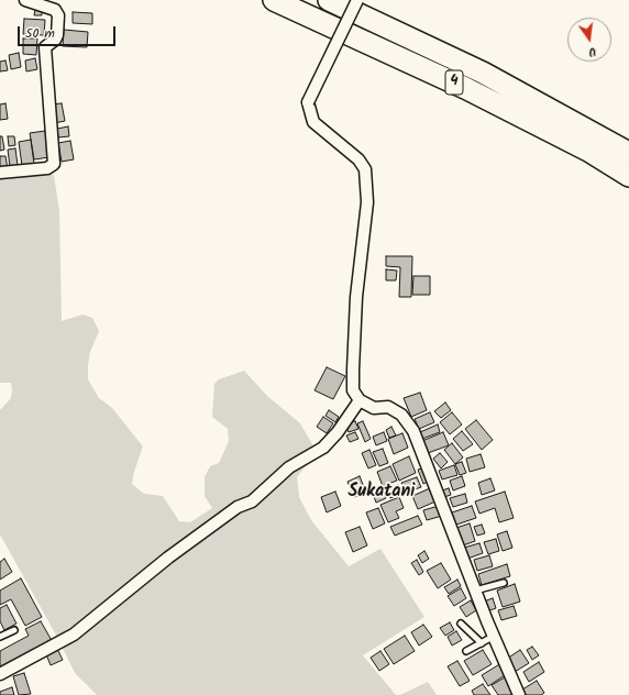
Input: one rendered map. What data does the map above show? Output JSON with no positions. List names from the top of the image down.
{
  "streets": {
    "highway": ["4"]
  },
  "districts": ["Sukatani"],
  "scale_bar": "50 m",
  "north": "bottom"
}
